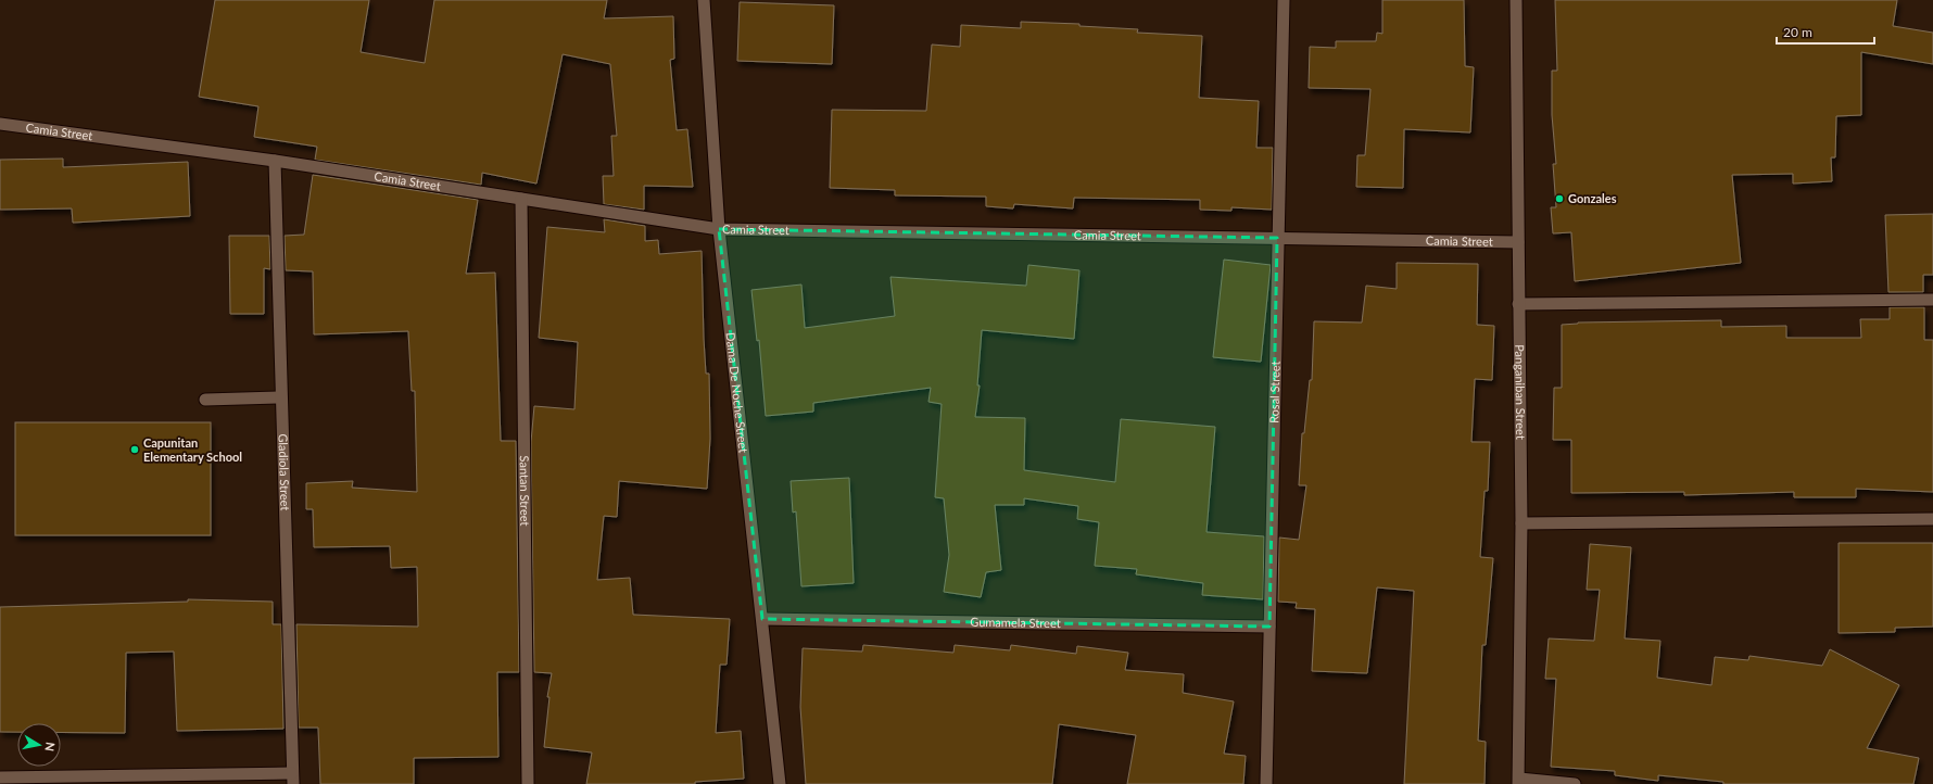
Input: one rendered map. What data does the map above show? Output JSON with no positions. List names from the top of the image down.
{
  "streets": {
    "street": [
      "Camia Street",
      "Dama De Noche Street",
      "Rosal Street",
      "Panganiban Street",
      "Gladiola Street",
      "Santan Street",
      "Gumamela Street"
    ]
  },
  "crossings": [
    ["Camia Street", "Dama De Noche Street"],
    ["Camia Street", "Rosal Street"],
    ["Camia Street", "Panganiban Street"],
    ["Camia Street", "Gladiola Street"],
    ["Camia Street", "Santan Street"],
    ["Dama De Noche Street", "Gumamela Street"],
    ["Rosal Street", "Gumamela Street"]
  ],
  "places": ["Gonzales", "Capunitan Elementary School"],
  "scale_bar": "20 m",
  "north": "right"
}
